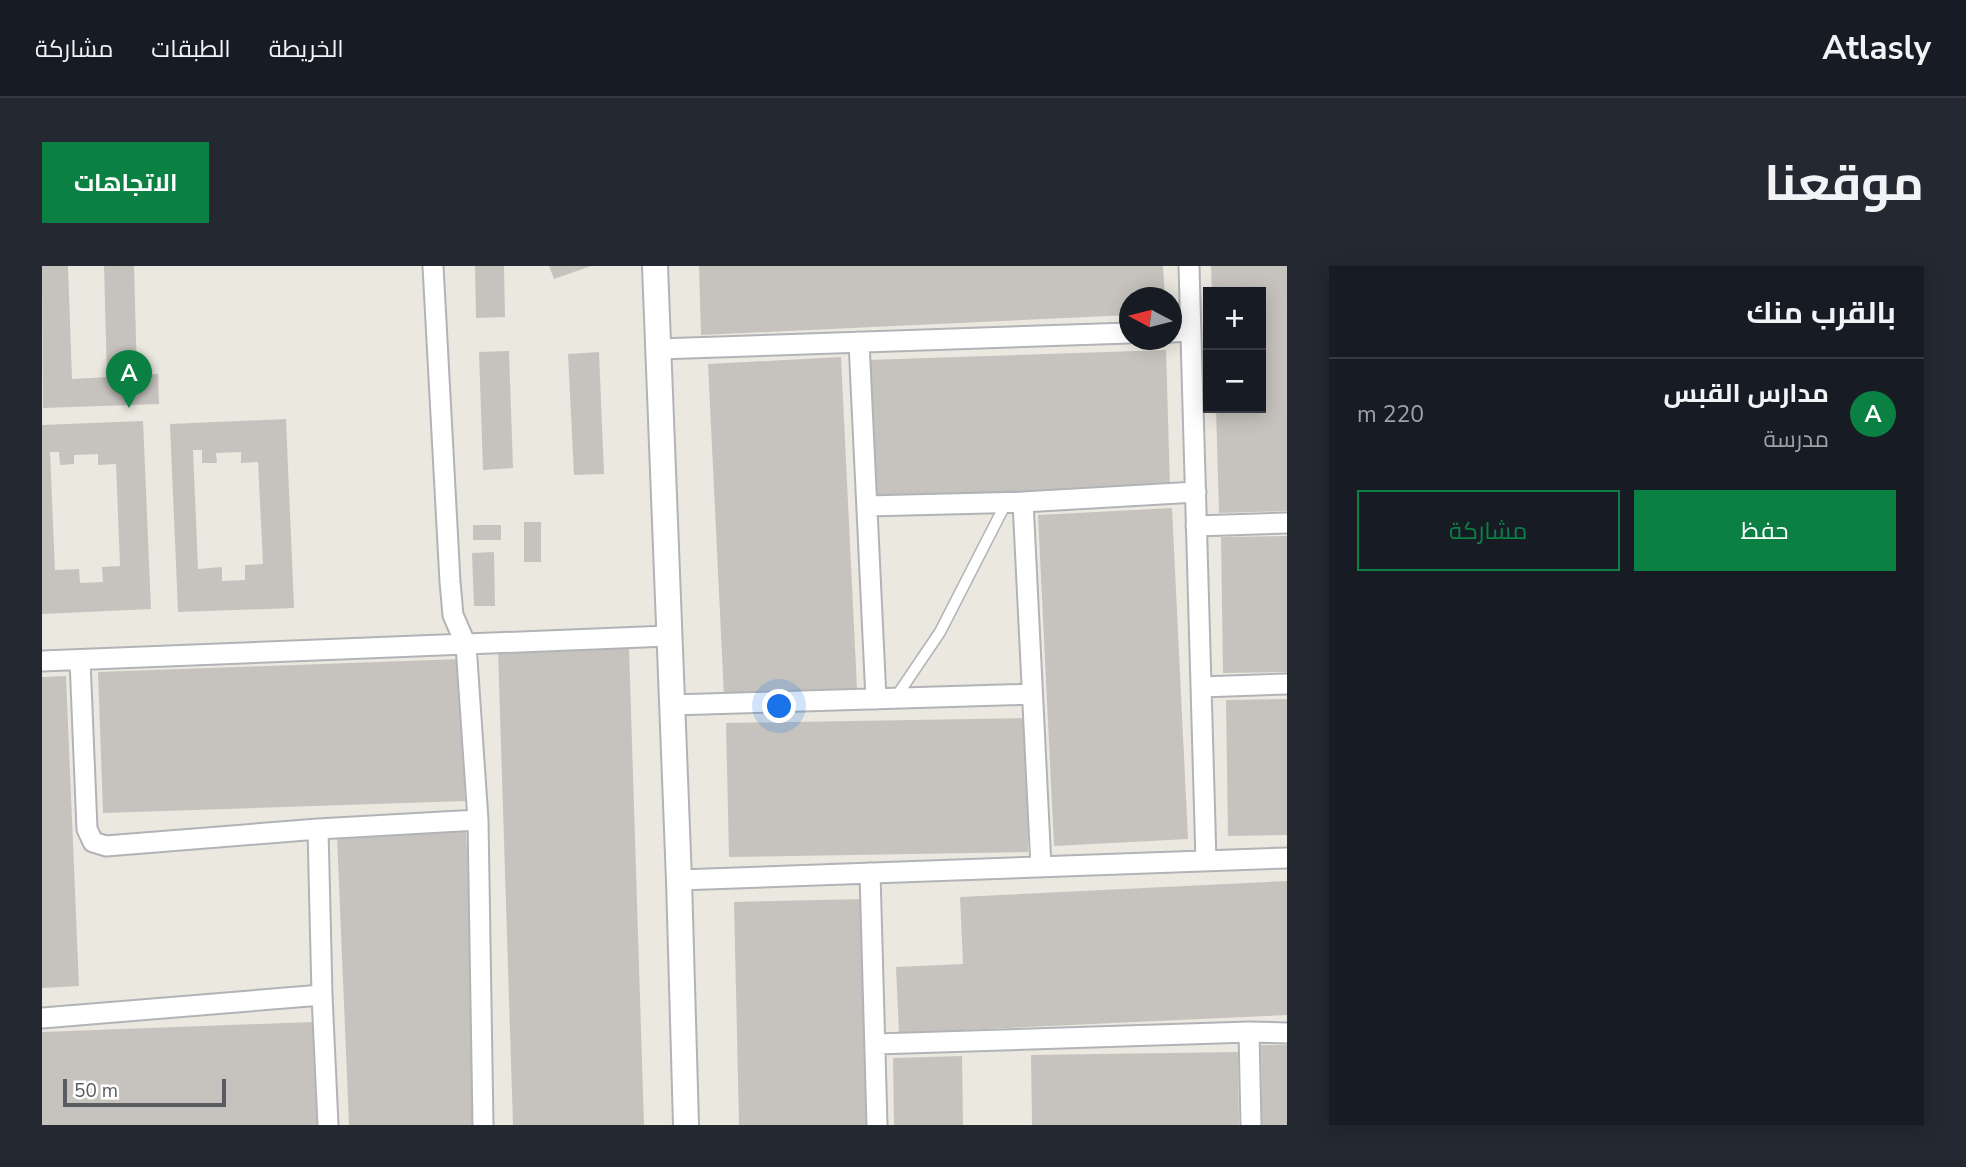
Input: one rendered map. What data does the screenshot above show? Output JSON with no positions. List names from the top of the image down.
{
  "scale_bar": "50 m",
  "north": "left",
  "page": {
    "header": "Atlasly",
    "nav": ["الخريطة", "الطبقات", "مشاركة"],
    "title": "موقعنا",
    "buttons": [
      "الاتجاهات",
      ["حفظ", "مشاركة"]
    ],
    "heading": "بالقرب منك",
    "map_buttons": ["+", "−"],
    "pins": "A",
    "list": [
      {
        "mark": "A",
        "name": "مدارس القبس",
        "note": "مدرسة",
        "value": "220 m"
      }
    ],
    "scale": "50 m"
  }
}
